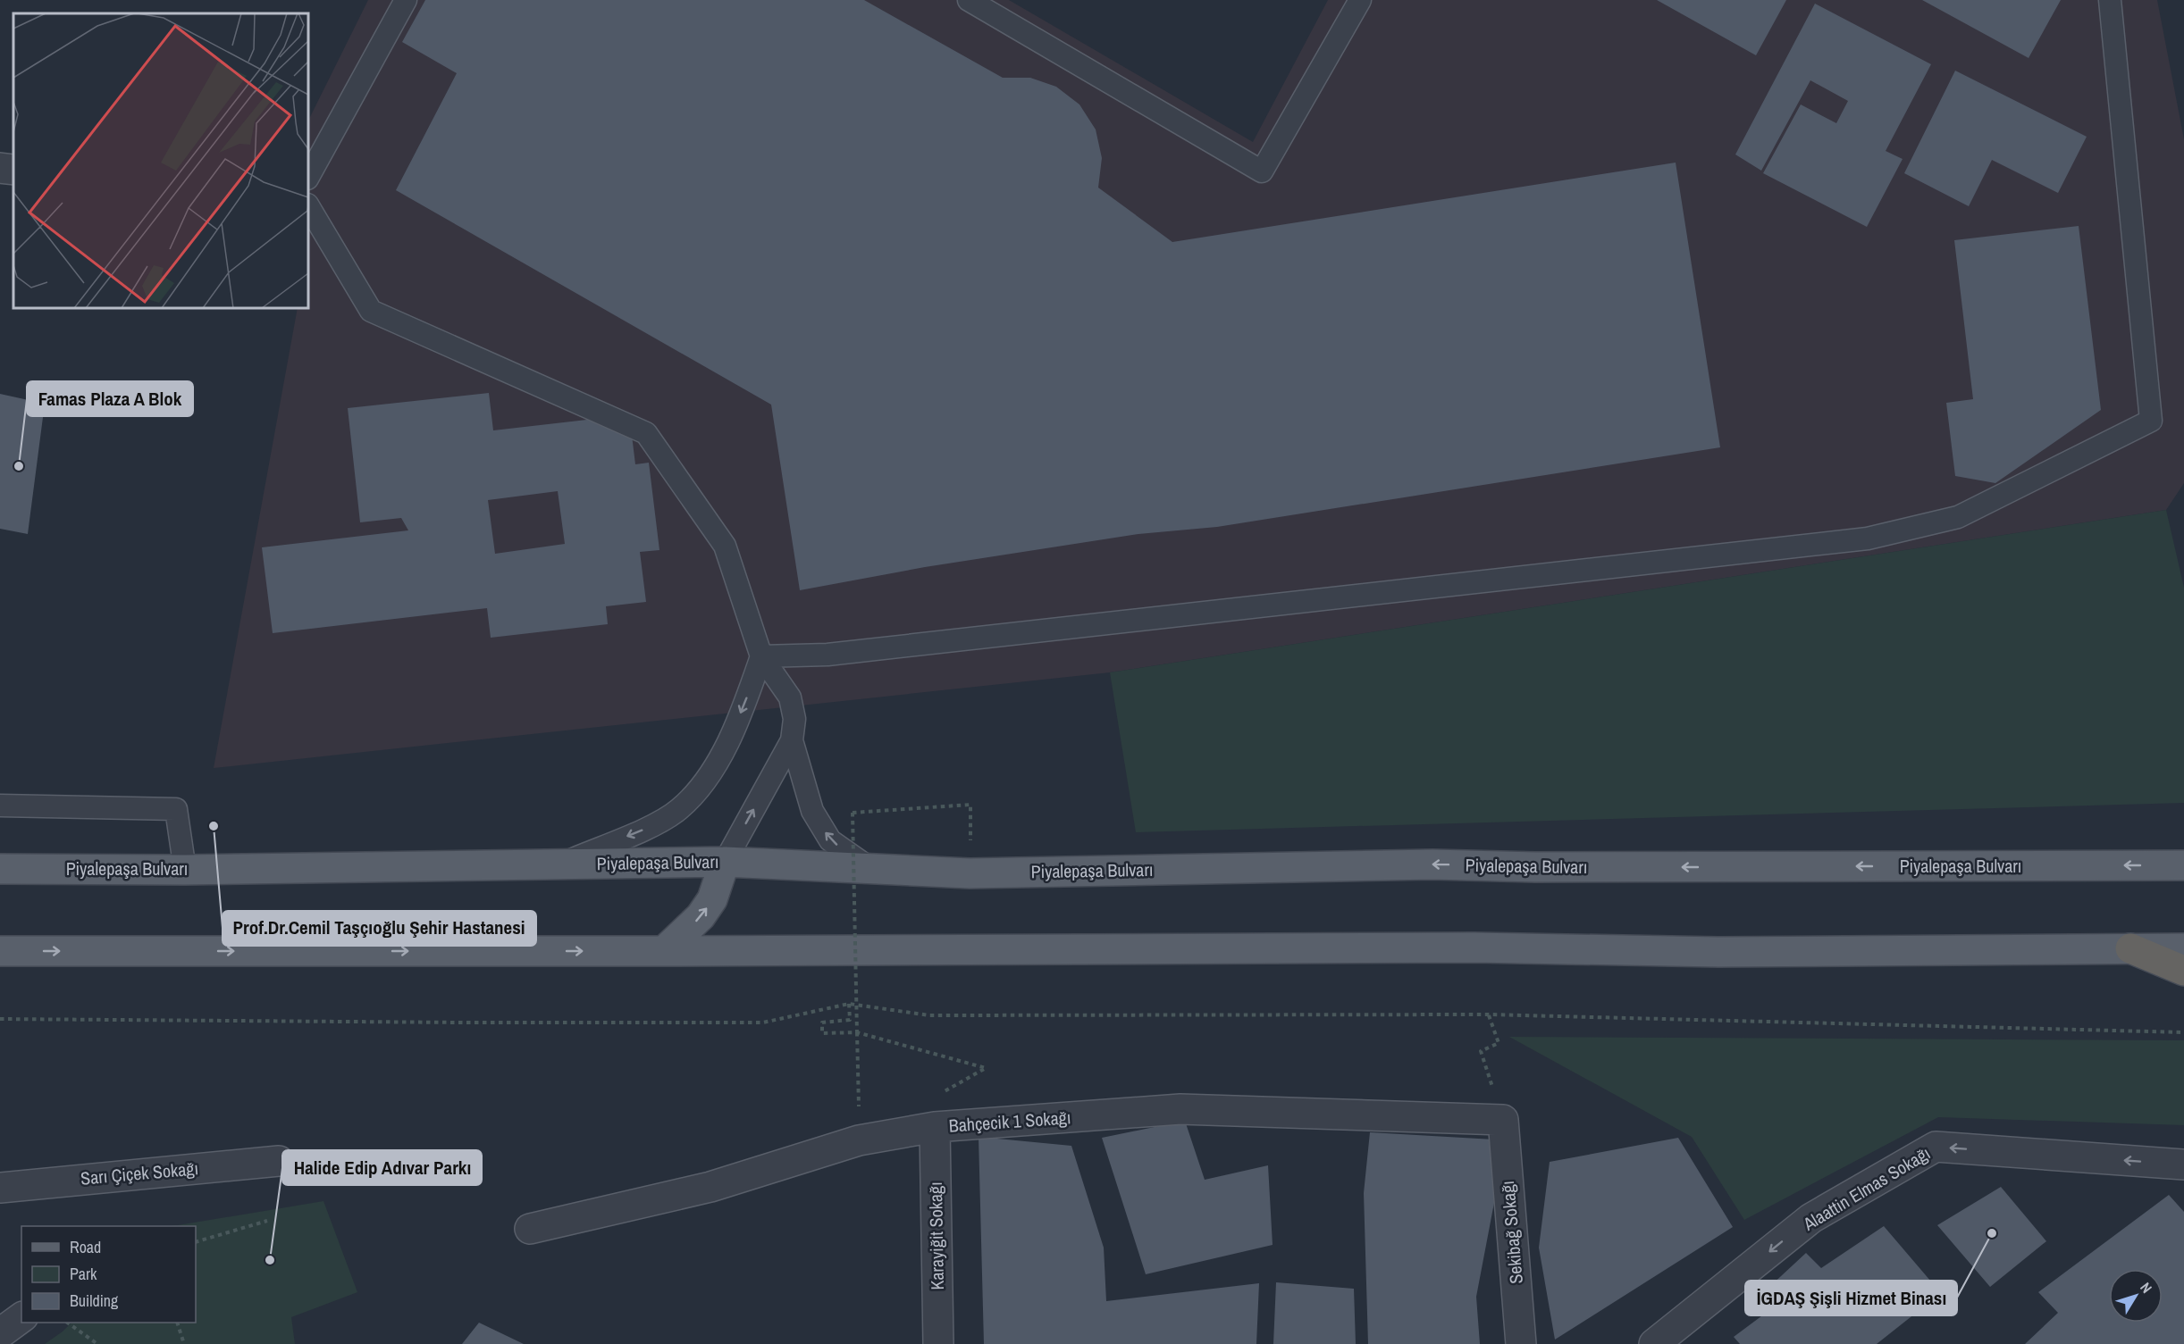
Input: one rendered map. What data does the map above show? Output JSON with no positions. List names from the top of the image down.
{
  "streets": {
    "main road": ["Piyalepaşa Bulvarı"],
    "street": [
      "Bahçecik 1 Sokağı",
      "Sarı Çiçek Sokağı",
      "Alaattin Elmas Sokağı",
      "Sekibağ Sokağı",
      "Karayiğit Sokağı"
    ]
  },
  "crossings": [
    ["Bahçecik 1 Sokağı", "Sekibağ Sokağı"],
    ["Bahçecik 1 Sokağı", "Karayiğit Sokağı"]
  ],
  "one_way": ["Alaattin Elmas Sokağı"],
  "places": [
    "Famas Plaza A Blok",
    "Prof.Dr.Cemil Taşçıoğlu Şehir Hastanesi",
    "İGDAŞ Şişli Hizmet Binası",
    "Halide Edip Adıvar Parkı"
  ],
  "legend": ["Road", "Park", "Building"],
  "north": "top right"
}
